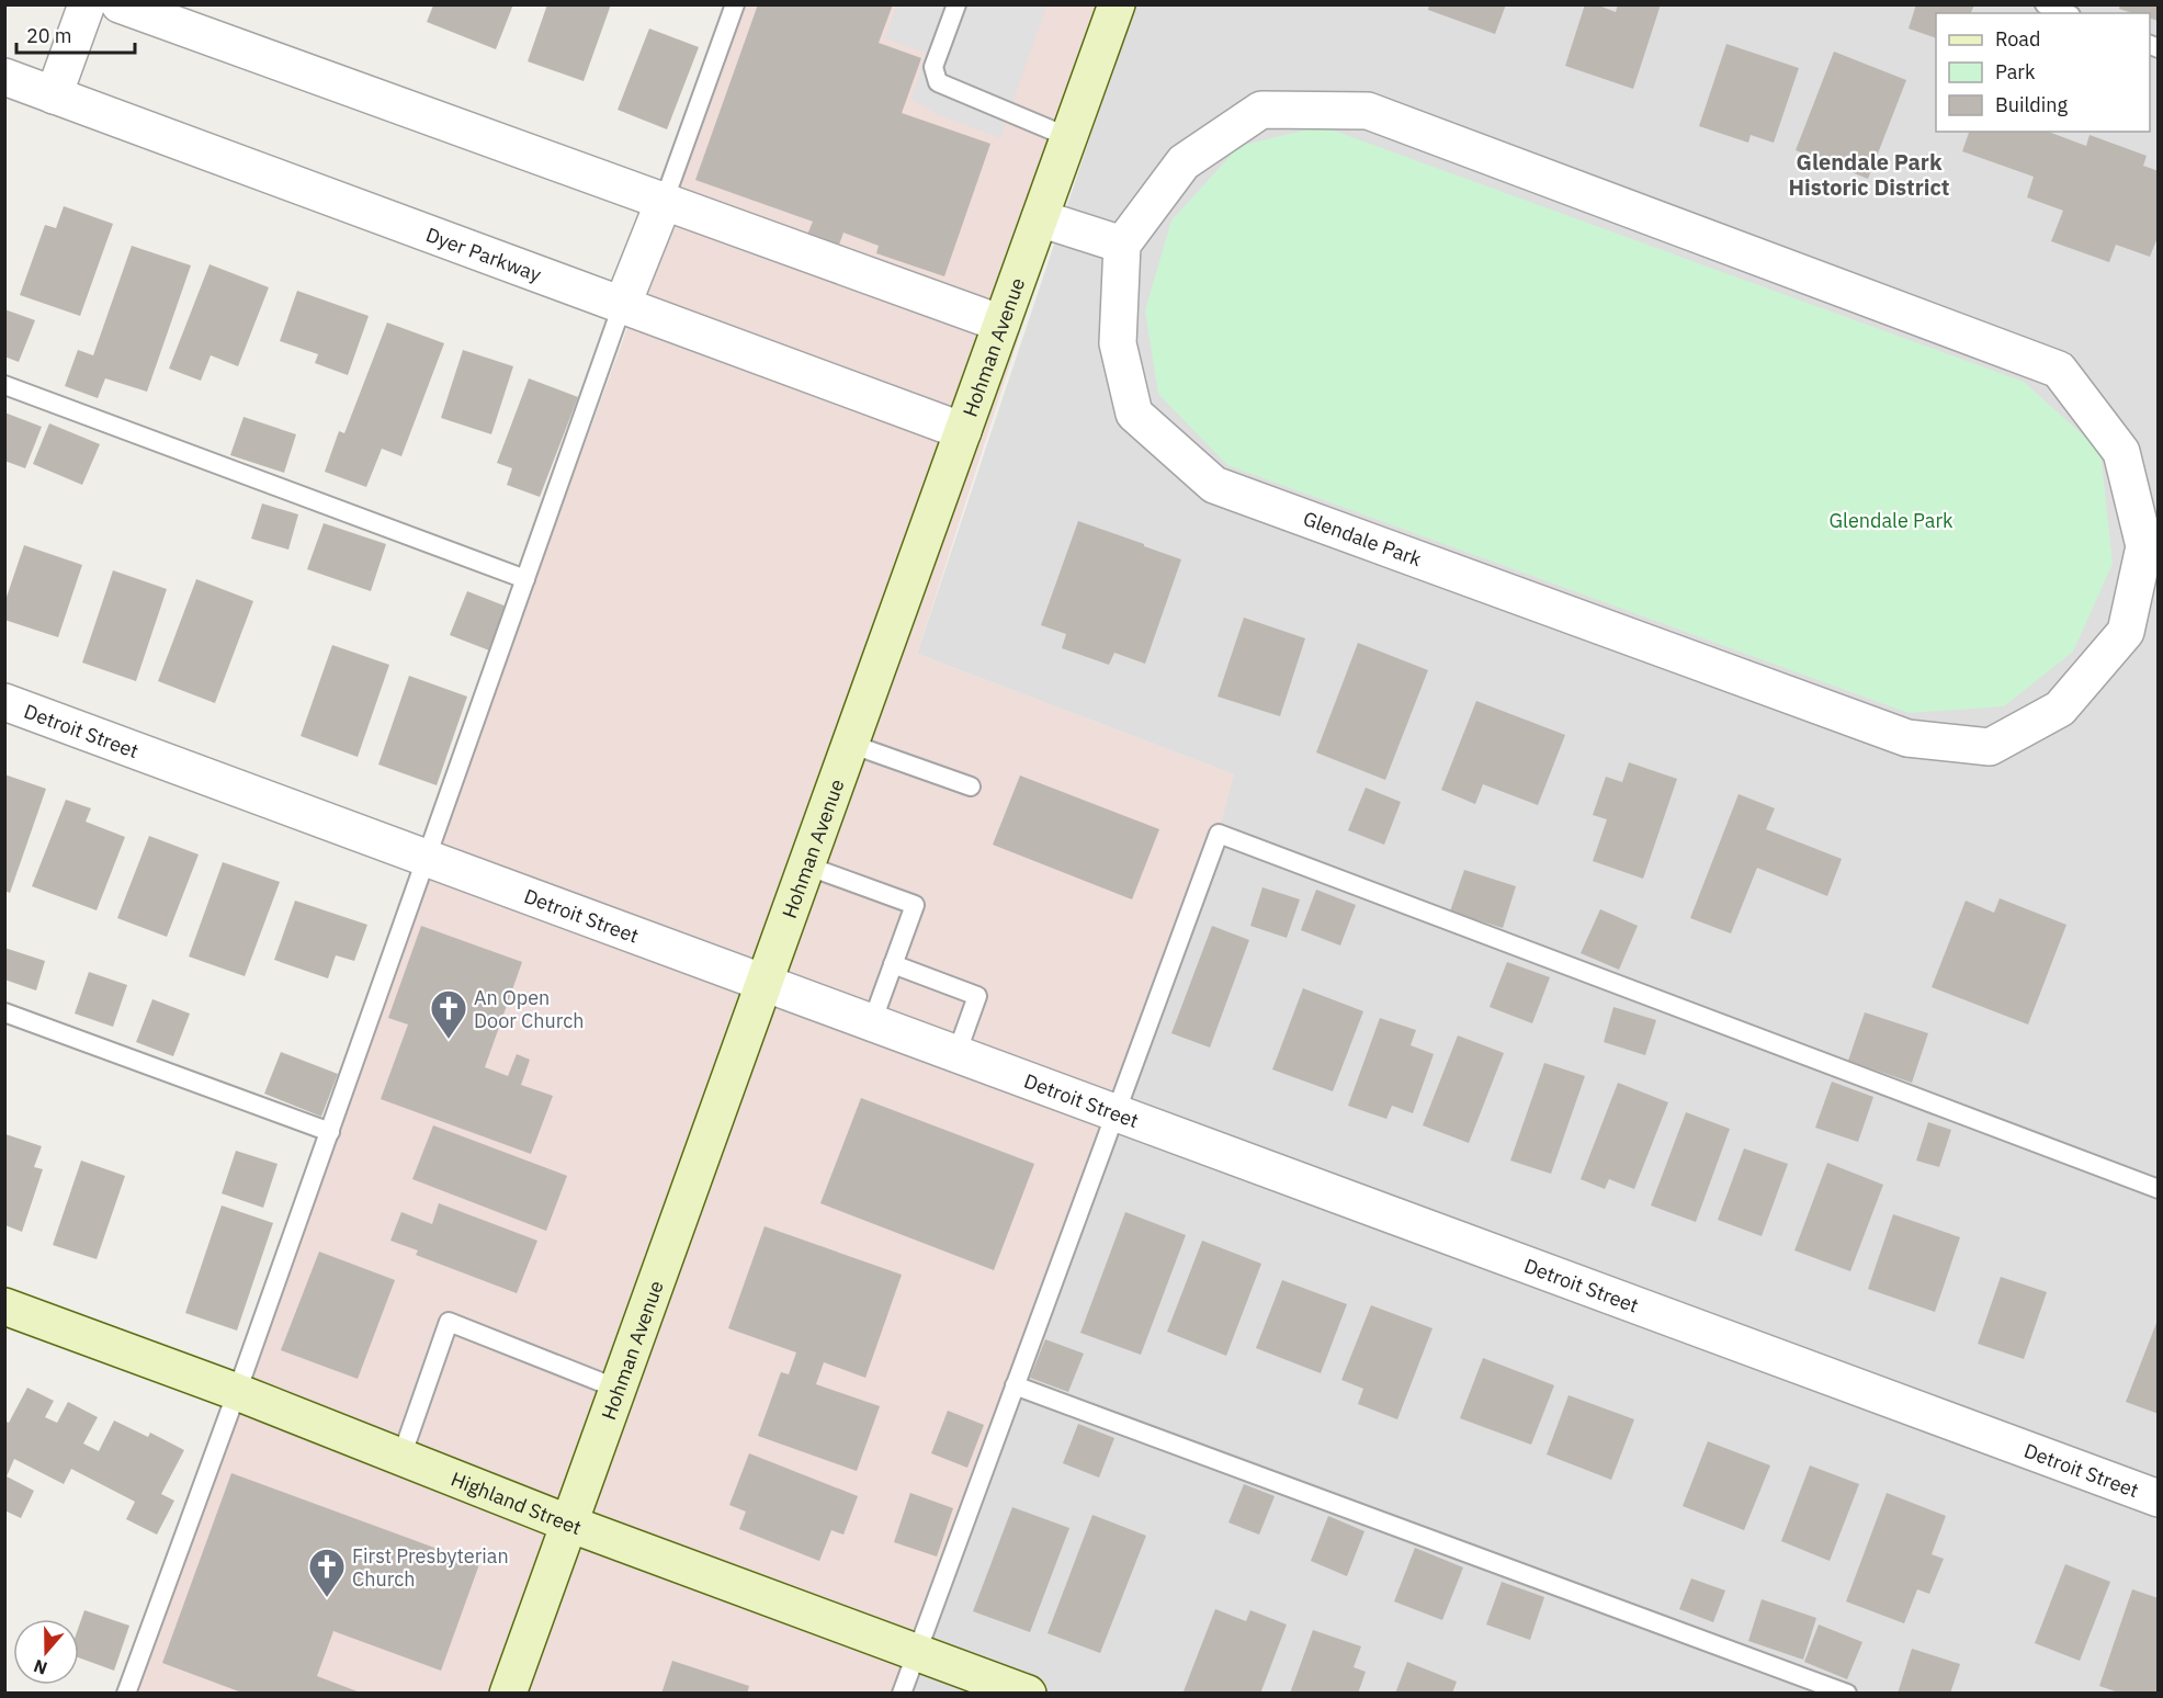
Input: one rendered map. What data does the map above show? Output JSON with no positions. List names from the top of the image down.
{
  "streets": {
    "main road": ["Hohman Avenue", "Highland Street"],
    "street": ["Dyer Parkway", "Glendale Park", "Detroit Street"]
  },
  "crossings": [
    ["Dyer Parkway", "Hohman Avenue"],
    ["Hohman Avenue", "Detroit Street"],
    ["Hohman Avenue", "Highland Street"]
  ],
  "districts": ["Glendale Park Historic District"],
  "parks": ["Glendale Park"],
  "places": {
    "church": ["An Open Door Church", "First Presbyterian Church"]
  },
  "legend": ["Road", "Park", "Building"],
  "scale_bar": "20 m",
  "north": "bottom"
}
